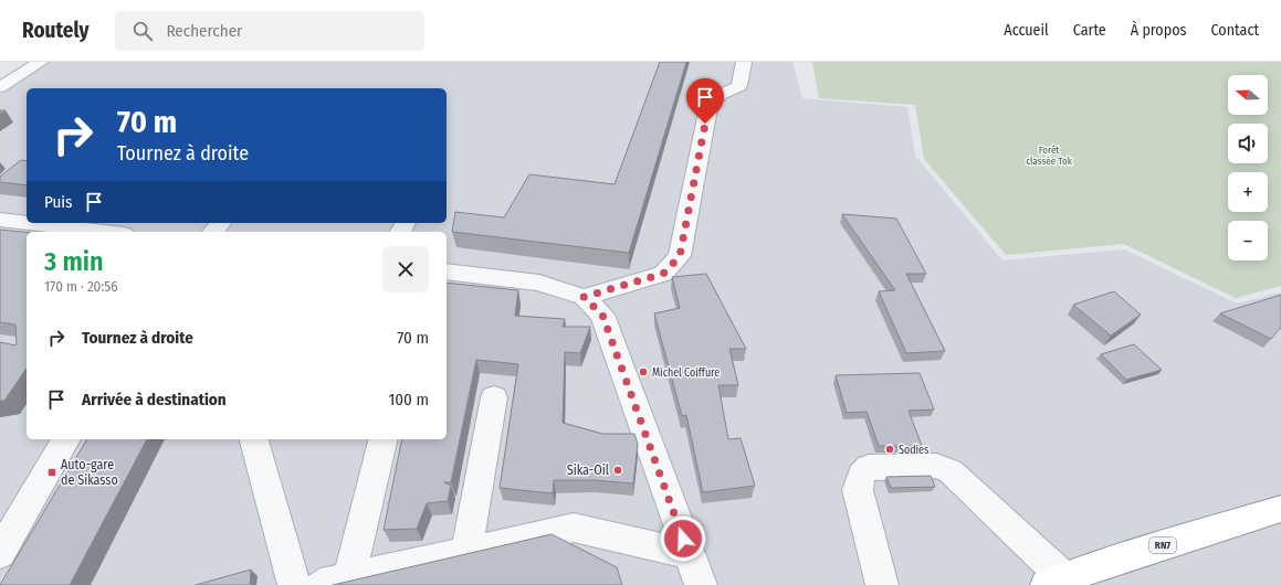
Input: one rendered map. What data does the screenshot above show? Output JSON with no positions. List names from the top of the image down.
{
  "streets": {
    "highway": ["RN7"]
  },
  "parks": ["Forêt classée Tok"],
  "places": {
    "other": ["Michel Coiffure", "Sodies", "Sika-Oil"],
    "transit": ["Auto-gare de Sikasso"]
  },
  "north": "left",
  "page": {
    "header": "Routely",
    "search": "Rechercher",
    "nav": [
      "Accueil",
      "Carte",
      "À propos",
      "Contact"
    ],
    "map_buttons": ["+", "−"],
    "turn": ["70 m", "Tournez à droite"],
    "then": "Puis",
    "heading": ["3 min", "170 m · 20:56"],
    "list": [
      {
        "name": "Tournez à droite",
        "value": "70 m"
      },
      {
        "name": "Arrivée à destination",
        "value": "100 m"
      }
    ]
  }
}
